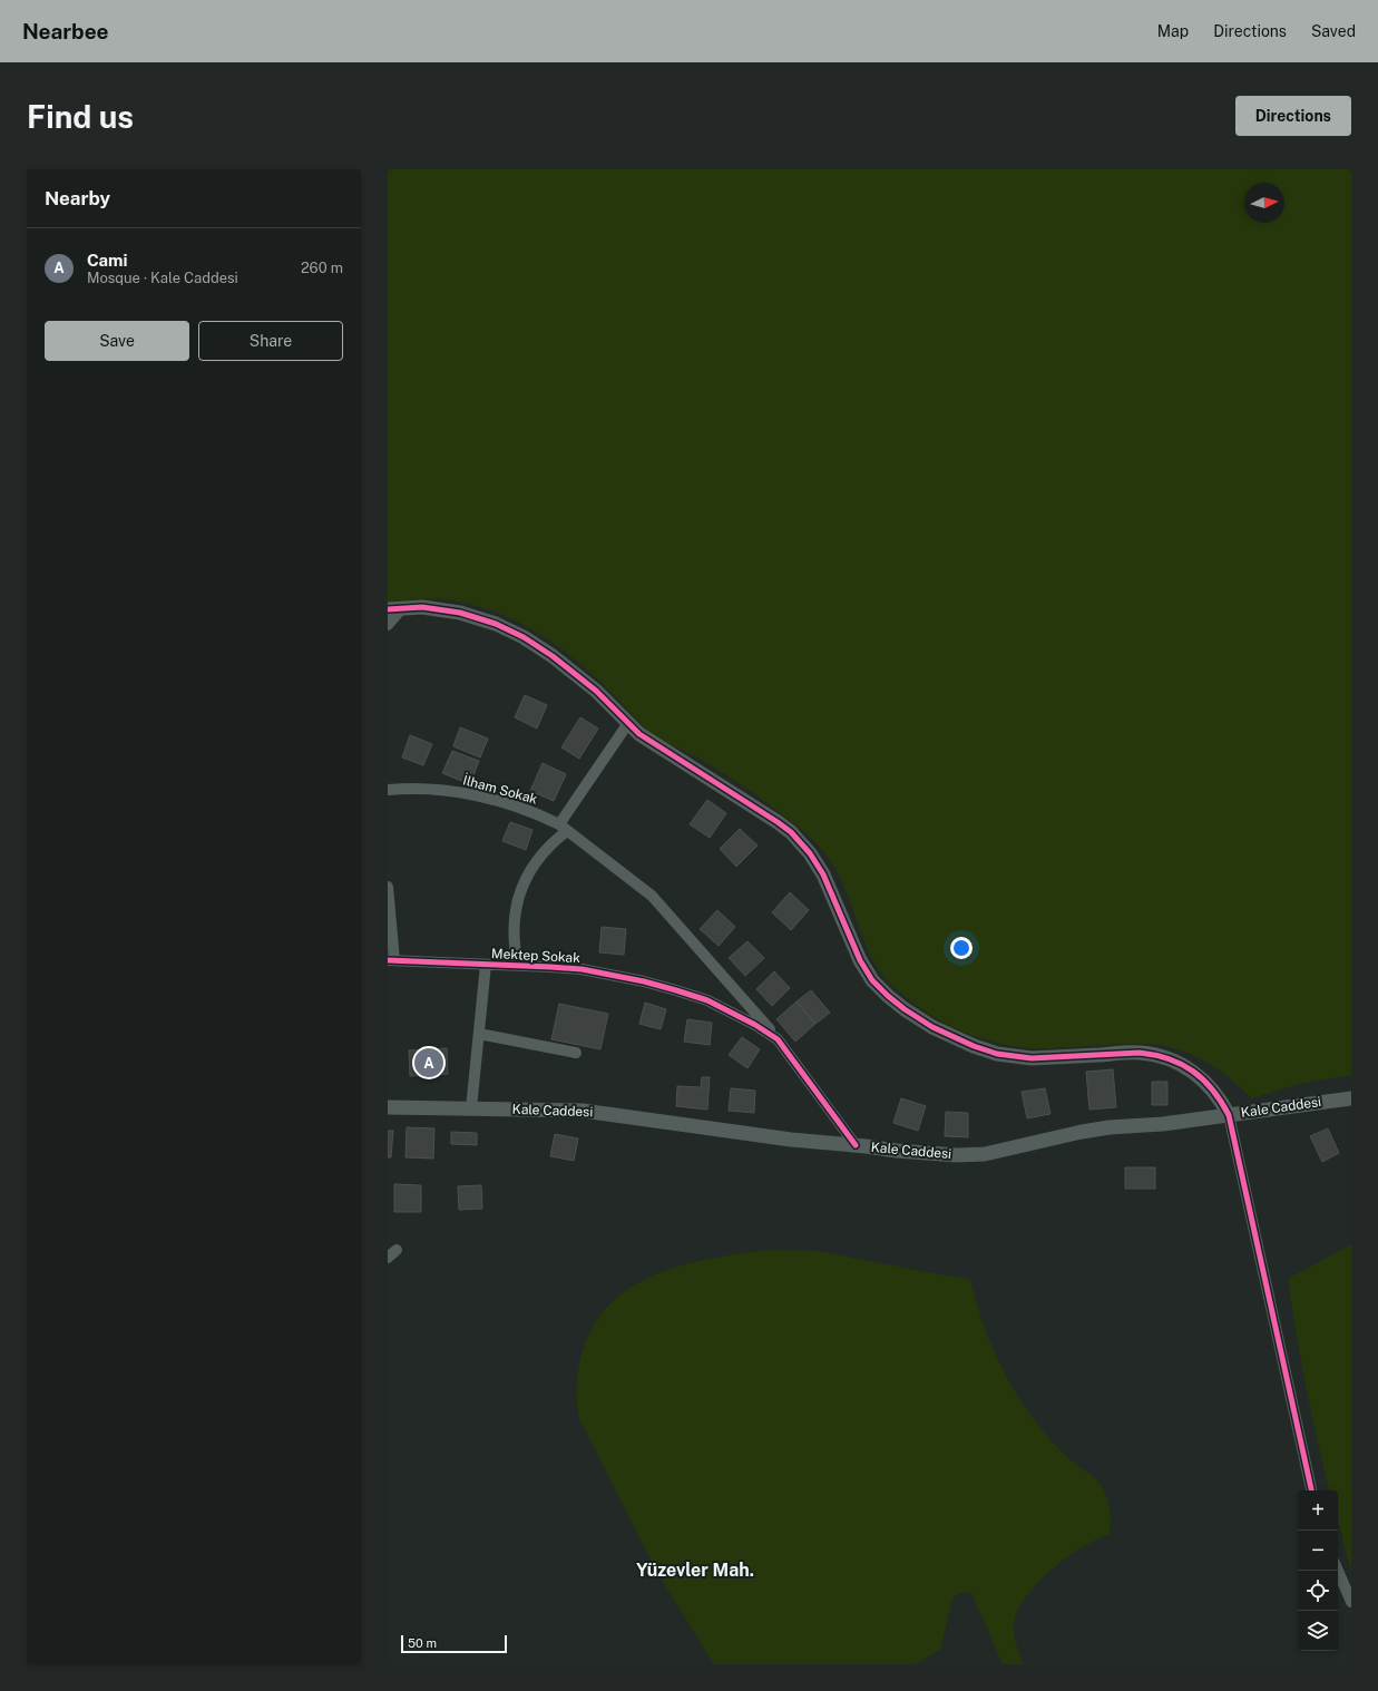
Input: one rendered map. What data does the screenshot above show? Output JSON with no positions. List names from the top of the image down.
{
  "streets": {
    "street": ["İlham Sokak", "Mektep Sokak", "Kale Caddesi"]
  },
  "crossings": [
    ["İlham Sokak", "Mektep Sokak"],
    ["Mektep Sokak", "Kale Caddesi"]
  ],
  "districts": ["Yüzevler Mah."],
  "scale_bar": "50 m",
  "north": "right",
  "page": {
    "header": "Nearbee",
    "nav": ["Map", "Directions", "Saved"],
    "buttons": [
      "Directions",
      ["Save", "Share"]
    ],
    "title": "Find us",
    "heading": "Nearby",
    "list": [
      {
        "mark": "A",
        "name": "Cami",
        "note": "Mosque · Kale Caddesi",
        "value": "260 m"
      }
    ],
    "pins": "A",
    "map_buttons": ["+", "−"],
    "scale": "50 m"
  }
}
